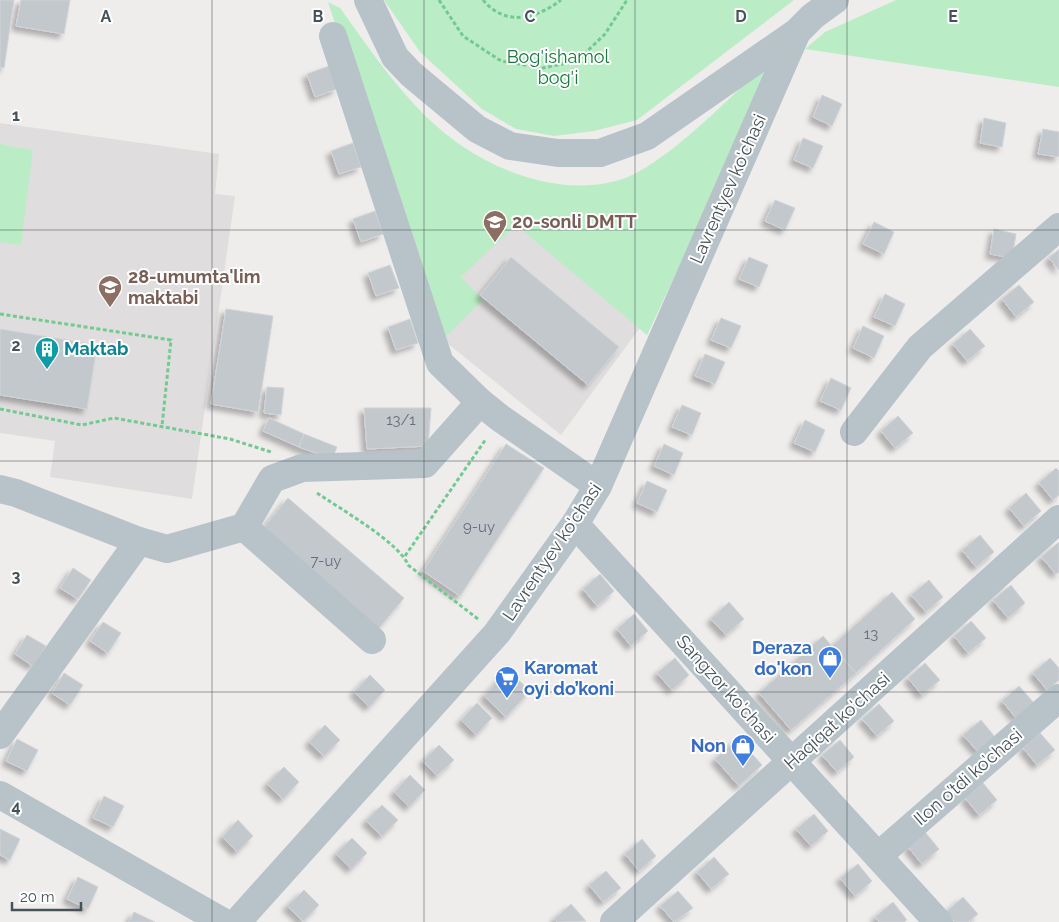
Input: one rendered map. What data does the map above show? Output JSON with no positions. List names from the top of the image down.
{
  "streets": {
    "street": [
      "Lavrentyev ko'chasi",
      "Sangzor ko'chasi",
      "Haqiqat ko'chasi",
      "Ilon o’tdi ko’chasi"
    ]
  },
  "crossings": [
    ["Lavrentyev ko'chasi", "Sangzor ko'chasi"],
    ["Sangzor ko'chasi", "Haqiqat ko'chasi"],
    ["Sangzor ko'chasi", "Ilon o’tdi ko’chasi"]
  ],
  "parks": ["Bog'ishamol bog'i"],
  "places": {
    "school or university": ["20-sonli DMTT", "28-umumta'lim maktabi"],
    "building": ["Maktab"],
    "shop": ["Deraza do'kon", "Non"],
    "supermarket": ["Karomat oyi do’koni"]
  },
  "house_numbers": [
    "13/1",
    "9-uy",
    "7-uy",
    "13"
  ],
  "scale_bar": "20 m",
  "grid": {
    "columns": [
      "A",
      "B",
      "C",
      "D",
      "E"
    ],
    "rows": [
      "1",
      "2",
      "3",
      "4"
    ]
  }
}
